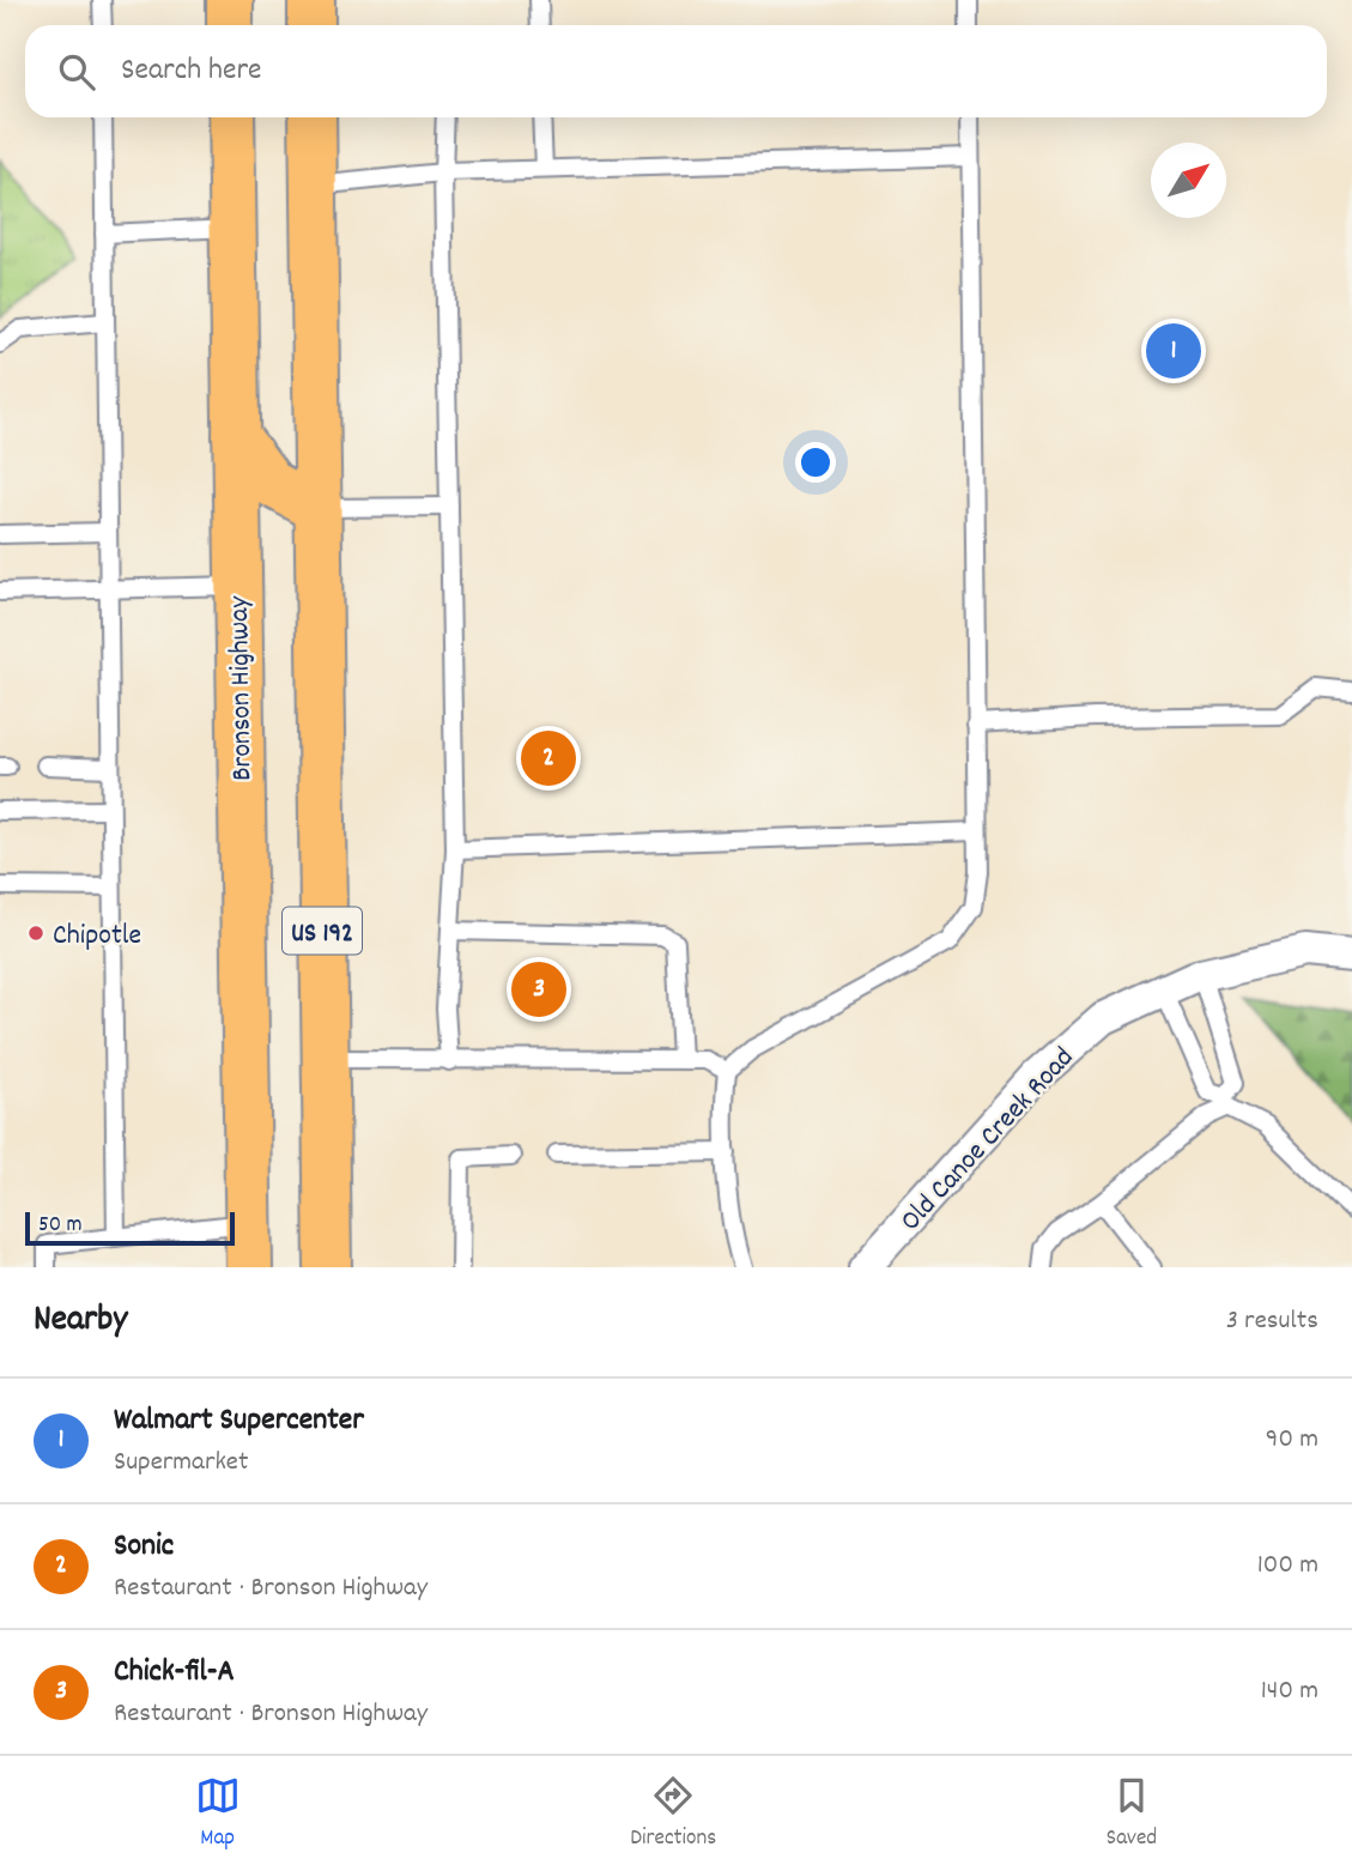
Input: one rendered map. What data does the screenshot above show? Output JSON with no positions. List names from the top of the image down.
{
  "streets": {
    "highway": ["Bronson Highway", "US 192"],
    "street": ["Old Canoe Creek Road"]
  },
  "places": ["Chipotle"],
  "scale_bar": "50 m",
  "north": "top right",
  "page": {
    "search": "Search here",
    "pins": ["1", "2", "3"],
    "scale": "50 m",
    "heading": ["Nearby", "3 results"],
    "list": [
      {
        "mark": "1",
        "name": "Walmart Supercenter",
        "note": "Supermarket",
        "value": "90 m"
      },
      {
        "mark": "2",
        "name": "Sonic",
        "note": "Restaurant · Bronson Highway",
        "value": "100 m"
      },
      {
        "mark": "3",
        "name": "Chick-fil-A",
        "note": "Restaurant · Bronson Highway",
        "value": "140 m"
      }
    ],
    "nav": ["Map", "Directions", "Saved"]
  }
}
